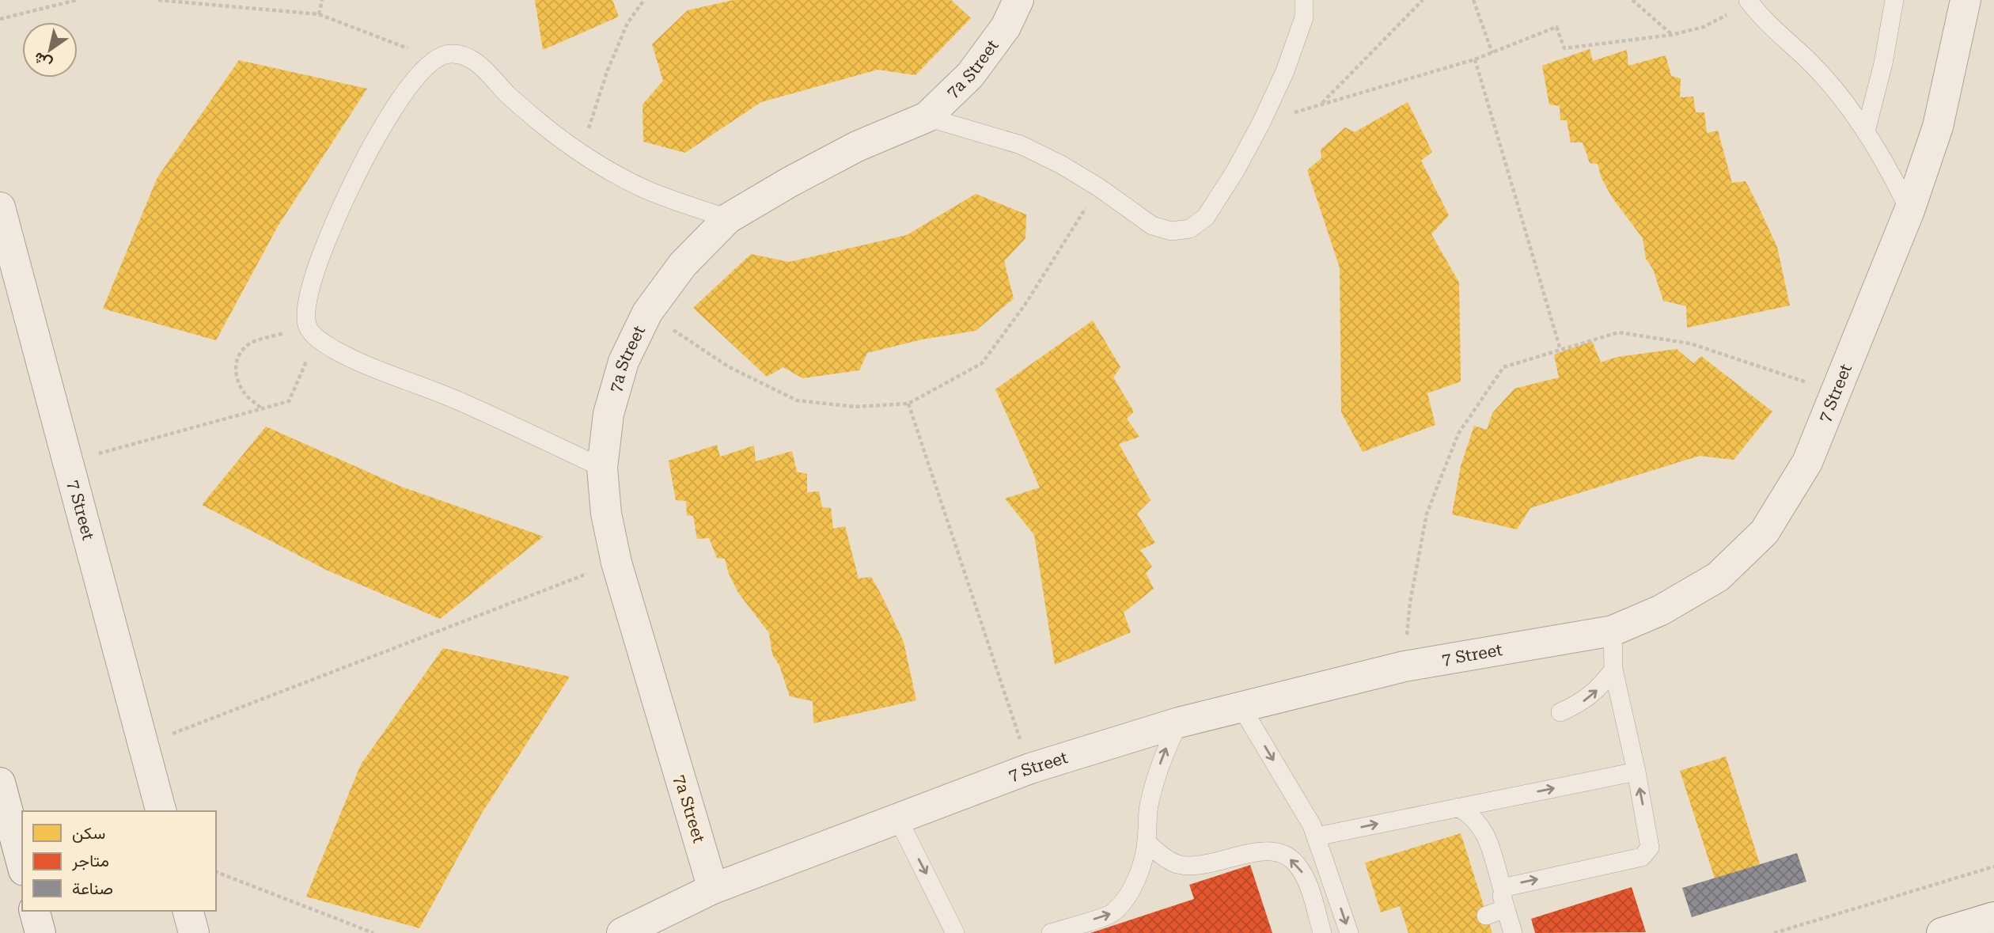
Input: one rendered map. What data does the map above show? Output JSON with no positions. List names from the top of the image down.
{
  "streets": {
    "street": ["7a Street", "7 Street"]
  },
  "crossings": [
    ["7a Street", "7 Street"]
  ],
  "legend": ["سكن", "متاجر", "صناعة"],
  "north": "bottom left"
}
